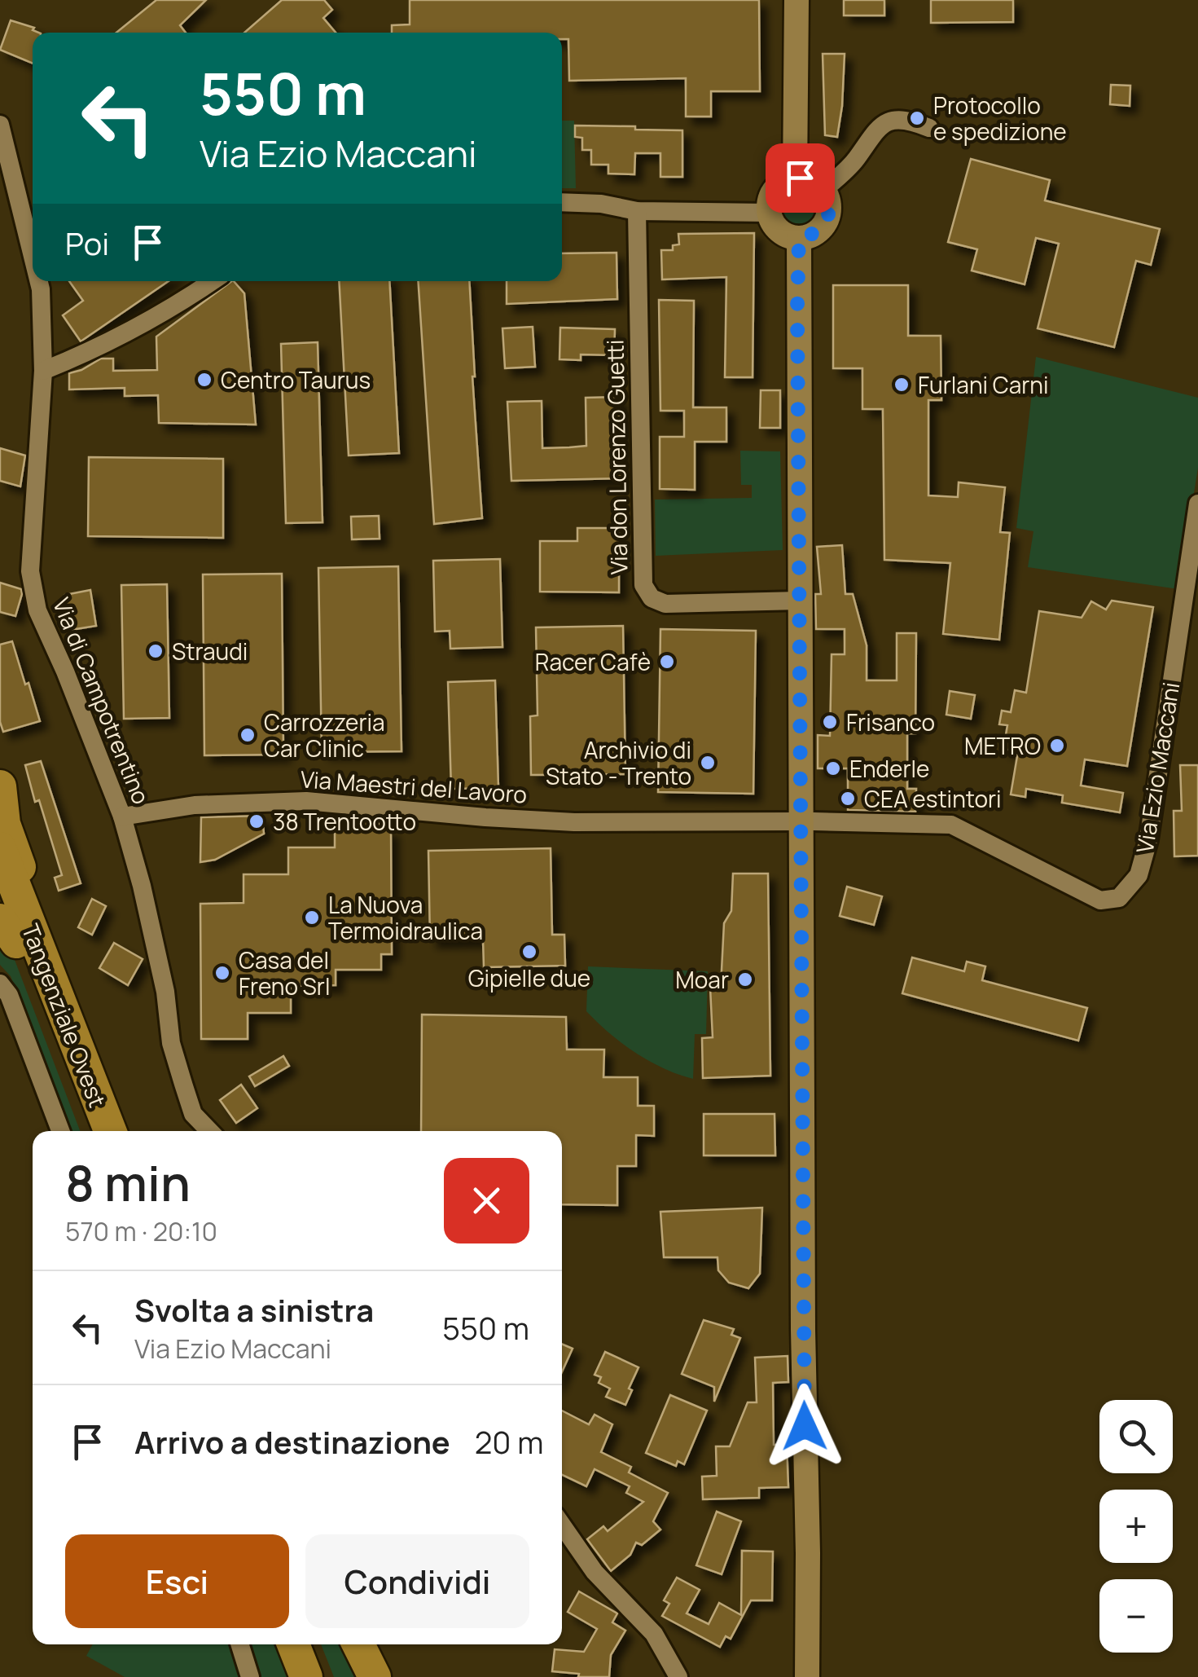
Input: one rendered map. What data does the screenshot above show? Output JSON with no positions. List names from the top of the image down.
{
  "streets": {
    "highway": ["Tangenziale Ovest"],
    "street": [
      "Via don Lorenzo Guetti",
      "Via di Campotrentino",
      "Via Ezio Maccani",
      "Via Maestri del Lavoro"
    ]
  },
  "crossings": [
    ["Via di Campotrentino", "Via Maestri del Lavoro"],
    ["Via Ezio Maccani", "Via Maestri del Lavoro"]
  ],
  "places": [
    "Protocollo e spedizione",
    "Centro Taurus",
    "Furlani Carni",
    "Straudi",
    "Racer Cafè",
    "Frisanco",
    "Carrozzeria Car Clinic",
    "METRO",
    "Archivio di Stato - Trento",
    "Enderle",
    "CEA estintori",
    "38 Trentootto",
    "La Nuova Termoidraulica",
    "Gipielle due",
    "Casa del Freno Srl",
    "Moar"
  ],
  "page": {
    "turn": ["550 m", "Via Ezio Maccani"],
    "then": "Poi",
    "heading": ["8 min", "570 m · 20:10"],
    "list": [
      {
        "name": "Svolta a sinistra",
        "note": "Via Ezio Maccani",
        "value": "550 m"
      },
      {
        "name": "Arrivo a destinazione",
        "value": "20 m"
      }
    ],
    "map_buttons": ["+", "−"],
    "buttons": ["Esci", "Condividi"]
  }
}
